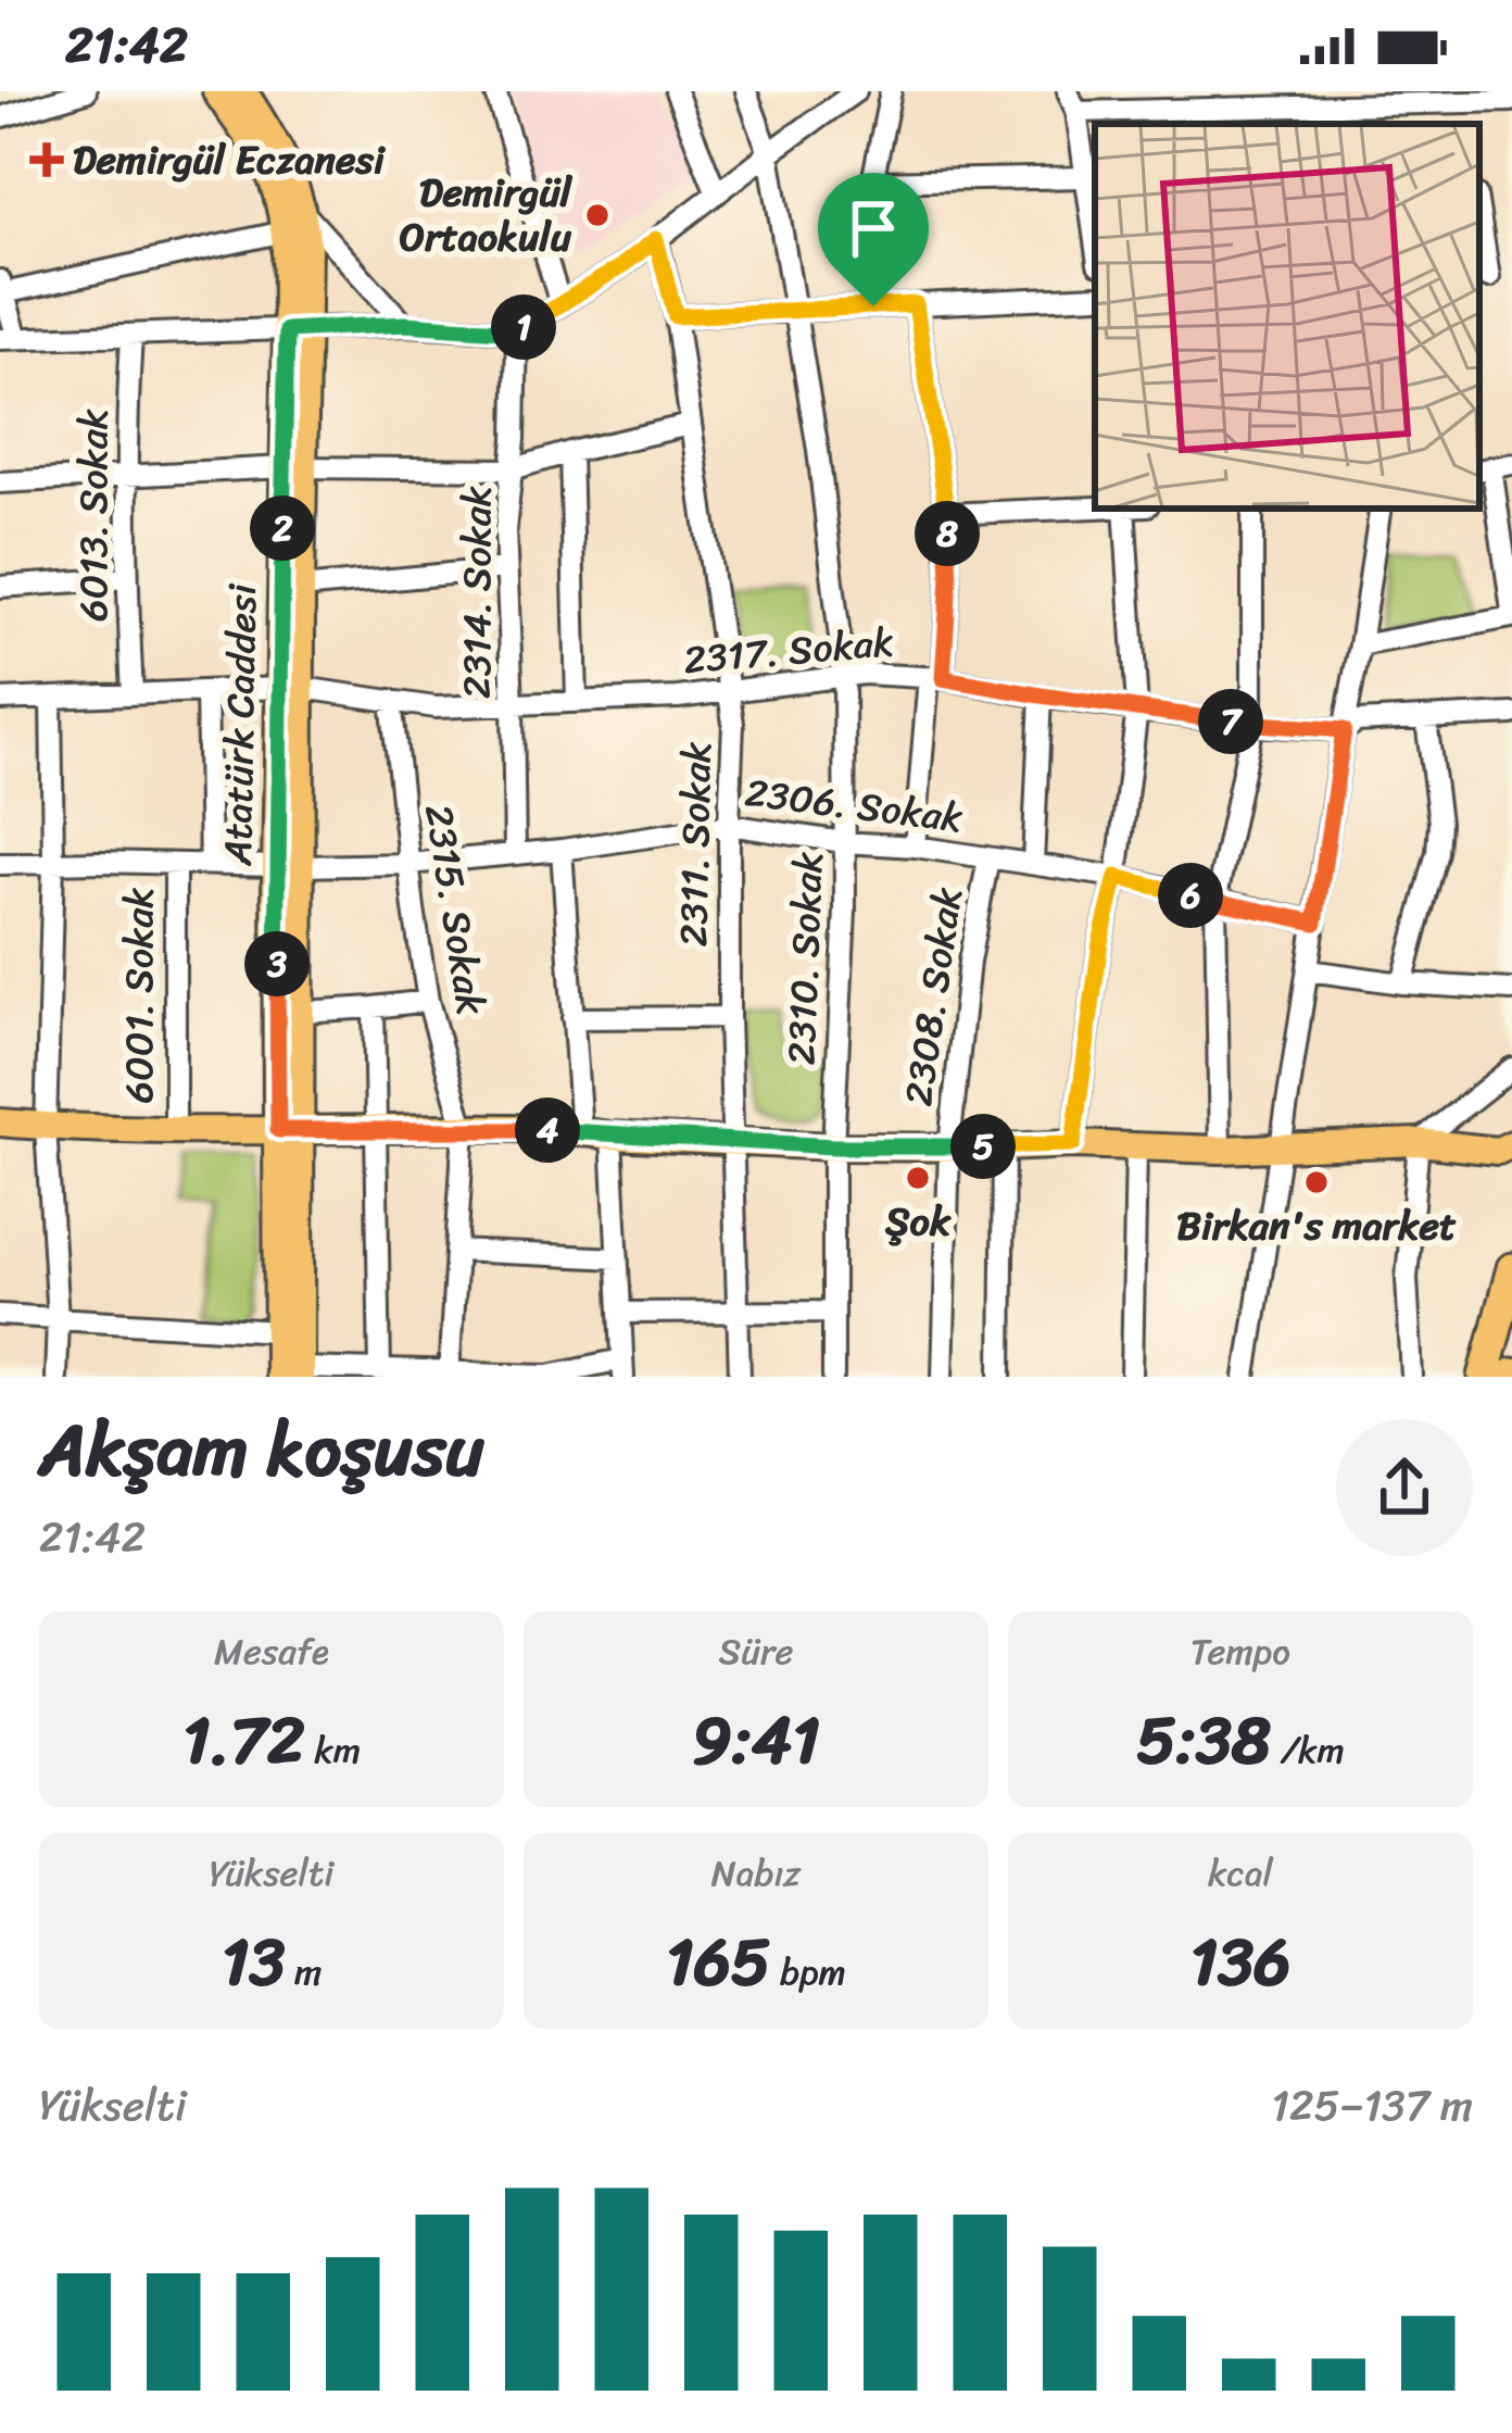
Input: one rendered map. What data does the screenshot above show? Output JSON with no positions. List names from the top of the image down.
{
  "streets": {
    "main road": ["Atatürk Caddesi"],
    "street": [
      "6013. Sokak",
      "2314. Sokak",
      "2317. Sokak",
      "2306. Sokak",
      "2311. Sokak",
      "2315. Sokak",
      "2310. Sokak",
      "6001. Sokak",
      "2308. Sokak"
    ]
  },
  "crossings": [
    ["6013. Sokak", "2317. Sokak"],
    ["2314. Sokak", "2317. Sokak"],
    ["2314. Sokak", "2306. Sokak"],
    ["2317. Sokak", "Atatürk Caddesi"],
    ["2317. Sokak", "2311. Sokak"],
    ["2317. Sokak", "2315. Sokak"],
    ["2317. Sokak", "2310. Sokak"],
    ["Atatürk Caddesi", "2306. Sokak"],
    ["2306. Sokak", "2311. Sokak"],
    ["2306. Sokak", "2315. Sokak"],
    ["2306. Sokak", "2310. Sokak"],
    ["2306. Sokak", "6001. Sokak"],
    ["2306. Sokak", "2308. Sokak"]
  ],
  "places": {
    "health": ["Demirgül Eczanesi"],
    "other": ["Demirgül Ortaokulu", "Şok", "Birkan's market"]
  },
  "page": {
    "status": "21:42",
    "pins": [
      "1",
      "2",
      "8",
      "7",
      "6",
      "3",
      "4",
      "5"
    ],
    "heading": ["Akşam koşusu", "21:42"],
    "stats": [
      ["Mesafe", "1.72 km"],
      ["Süre", "9:41"],
      ["Tempo", "5:38 /km"],
      ["Yükselti", "13 m"],
      ["Nabız", "165 bpm"],
      ["kcal", "136"]
    ],
    "chart": ["Yükselti", "125–137 m"]
  }
}
